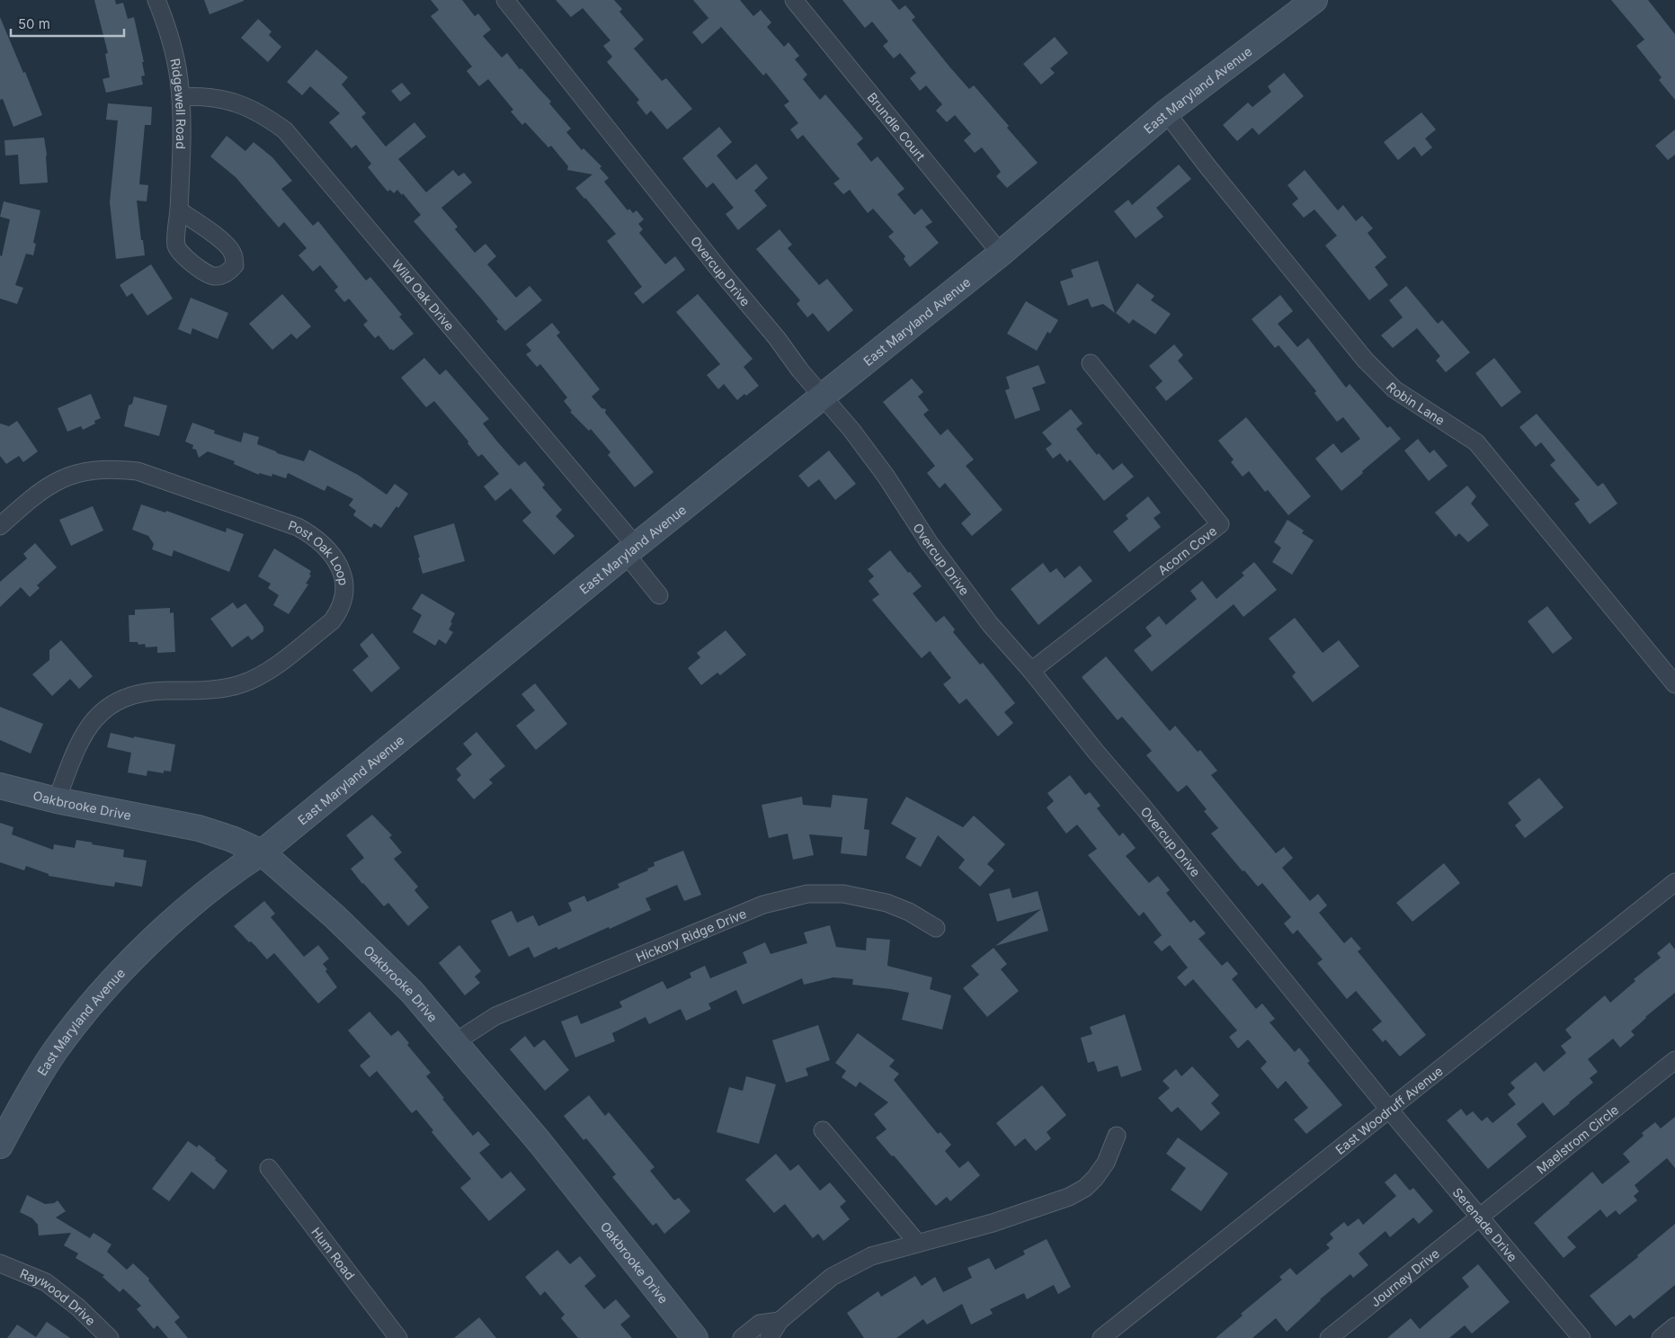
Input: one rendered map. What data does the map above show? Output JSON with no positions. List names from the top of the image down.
{
  "streets": {
    "street": [
      "East Maryland Avenue",
      "Ridgewell Road",
      "Brundle Court",
      "Overcup Drive",
      "Wild Oak Drive",
      "Robin Lane",
      "Acorn Cove",
      "Post Oak Loop",
      "Oakbrooke Drive",
      "Hickory Ridge Drive",
      "East Woodruff Avenue",
      "Maelstrom Circle",
      "Serenade Drive",
      "Hum Road",
      "Journey Drive",
      "Raywood Drive"
    ]
  },
  "crossings": [
    ["East Maryland Avenue", "Brundle Court"],
    ["East Maryland Avenue", "Overcup Drive"],
    ["East Maryland Avenue", "Wild Oak Drive"],
    ["East Maryland Avenue", "Robin Lane"],
    ["East Maryland Avenue", "Oakbrooke Drive"],
    ["Ridgewell Road", "Wild Oak Drive"],
    ["Overcup Drive", "Acorn Cove"],
    ["Overcup Drive", "East Woodruff Avenue"],
    ["Overcup Drive", "Serenade Drive"],
    ["Post Oak Loop", "Oakbrooke Drive"],
    ["Oakbrooke Drive", "Hickory Ridge Drive"],
    ["East Woodruff Avenue", "Serenade Drive"],
    ["Maelstrom Circle", "Serenade Drive"],
    ["Maelstrom Circle", "Journey Drive"],
    ["Serenade Drive", "Journey Drive"]
  ],
  "scale_bar": "50 m"
}
